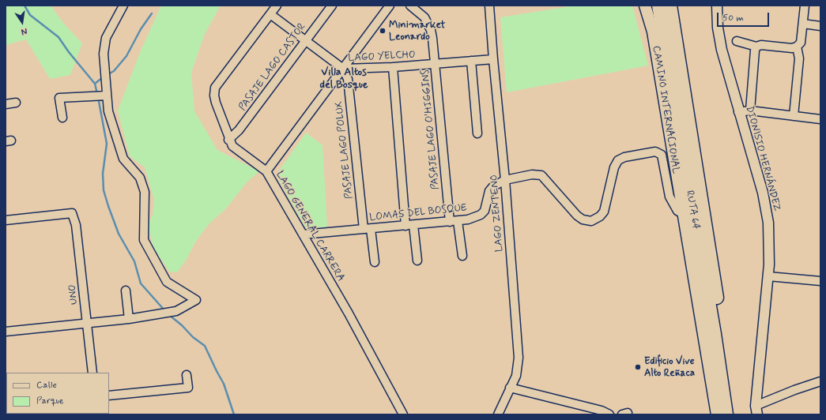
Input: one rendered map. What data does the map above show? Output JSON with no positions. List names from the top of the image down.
{
  "streets": {
    "highway": ["RUTA 64"],
    "main road": ["CAMINO INTERNACIONAL"],
    "street": [
      "LAGO YELCHO",
      "PASAJE LAGO CASTOR",
      "PASAJE LAGO O'HIGGINS",
      "PASAJE LAGO POLUX",
      "DIONISIO HERNÁNDEZ",
      "LOMAS DEL BOSQUE",
      "LAGO ZENTENO",
      "LAGO GENERAL CARRERA",
      "UNO"
    ]
  },
  "crossings": [
    ["LAGO YELCHO", "PASAJE LAGO CASTOR"],
    ["LAGO YELCHO", "PASAJE LAGO O'HIGGINS"],
    ["LAGO YELCHO", "PASAJE LAGO POLUX"],
    ["LAGO YELCHO", "LAGO ZENTENO"],
    ["LAGO YELCHO", "LAGO GENERAL CARRERA"],
    ["PASAJE LAGO CASTOR", "LAGO GENERAL CARRERA"],
    ["CAMINO INTERNACIONAL", "LOMAS DEL BOSQUE"],
    ["PASAJE LAGO O'HIGGINS", "LOMAS DEL BOSQUE"],
    ["PASAJE LAGO POLUX", "LOMAS DEL BOSQUE"],
    ["LOMAS DEL BOSQUE", "LAGO ZENTENO"],
    ["LOMAS DEL BOSQUE", "LAGO GENERAL CARRERA"]
  ],
  "districts": ["Villa Altos del Bosque"],
  "places": ["Minimarket Leonardo", "Edificio Vive Alto Reñaca"],
  "legend": ["Calle", "Parque"],
  "scale_bar": "50 m",
  "north": "bottom"
}
